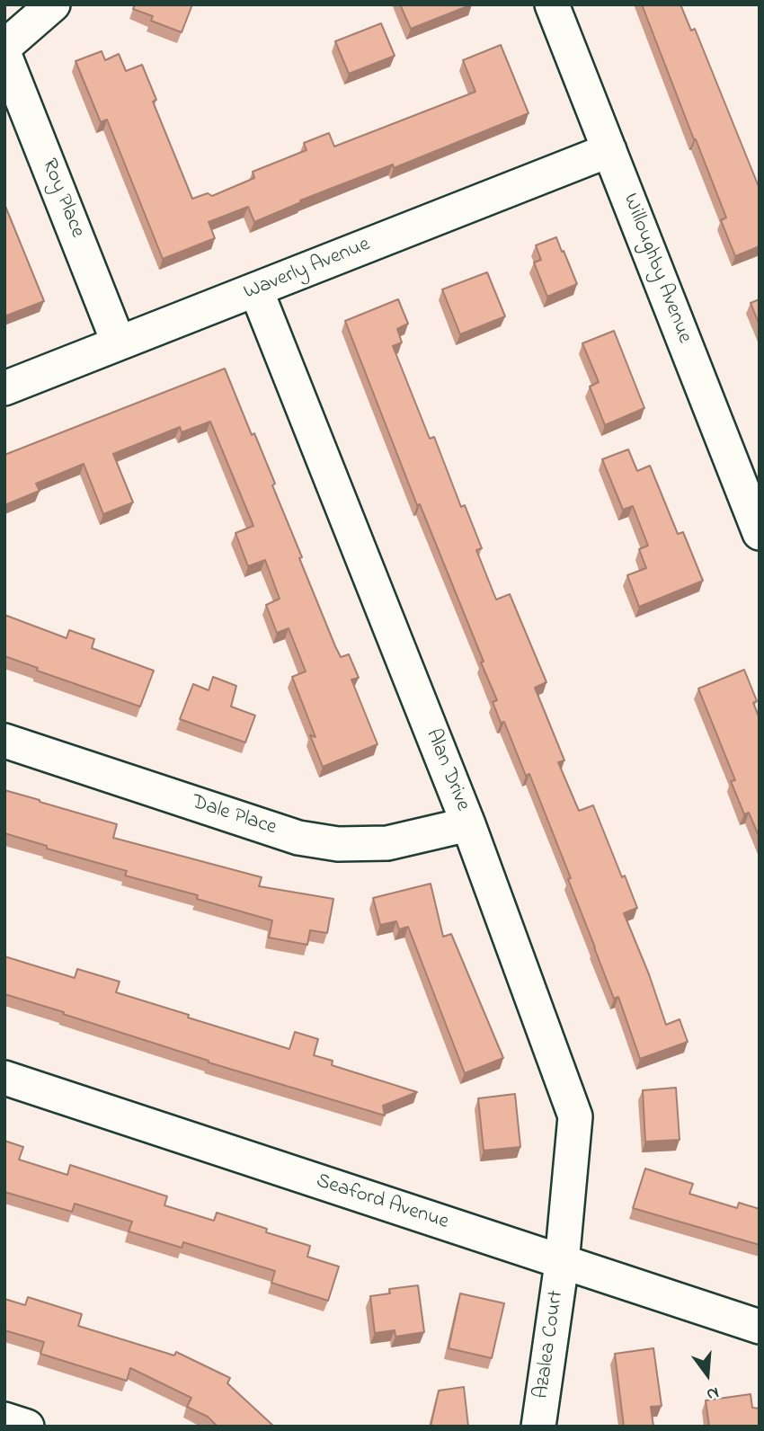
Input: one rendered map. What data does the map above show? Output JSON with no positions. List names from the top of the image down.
{
  "streets": {
    "street": [
      "Roy Place",
      "Willoughby Avenue",
      "Waverly Avenue",
      "Alan Drive",
      "Dale Place",
      "Seaford Avenue",
      "Azalea Court"
    ]
  },
  "crossings": [
    ["Roy Place", "Waverly Avenue"],
    ["Willoughby Avenue", "Waverly Avenue"],
    ["Waverly Avenue", "Alan Drive"],
    ["Alan Drive", "Dale Place"],
    ["Alan Drive", "Seaford Avenue"],
    ["Alan Drive", "Azalea Court"],
    ["Seaford Avenue", "Azalea Court"]
  ],
  "north": "bottom"
}
